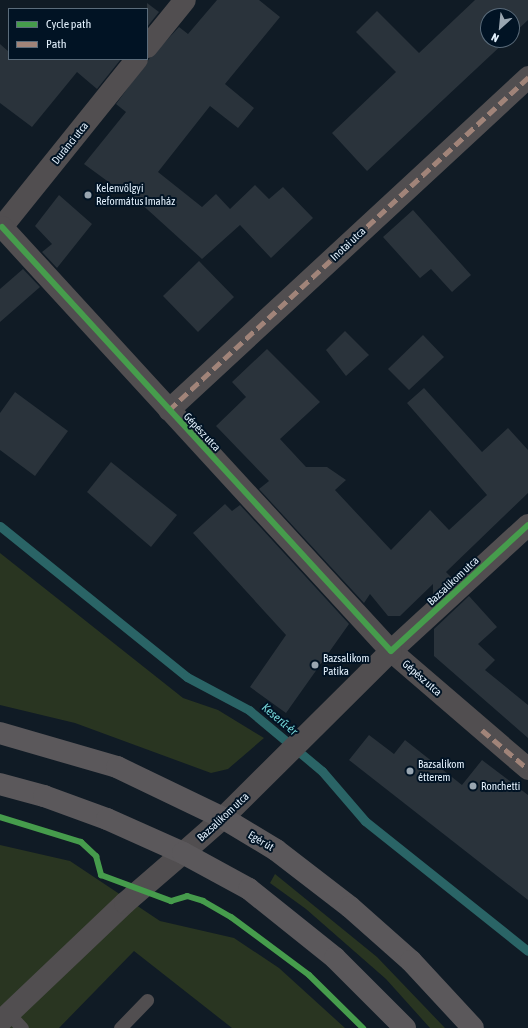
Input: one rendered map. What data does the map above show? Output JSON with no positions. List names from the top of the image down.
{
  "streets": {
    "main road": ["Egér út"],
    "street": [
      "Duránci utca",
      "Inotai utca",
      "Gépész utca",
      "Bazsalikom utca"
    ]
  },
  "crossings": [
    ["Duránci utca", "Gépész utca"],
    ["Inotai utca", "Gépész utca"],
    ["Gépész utca", "Bazsalikom utca"],
    ["Bazsalikom utca", "Egér út"]
  ],
  "water": ["Keserű-ér"],
  "places": [
    "Kelenvölgyi Református Imaház",
    "Bazsalikom Patika",
    "Bazsalikom étterem",
    "Ronchetti"
  ],
  "legend": ["Cycle path", "Path"],
  "north": "bottom left"
}
